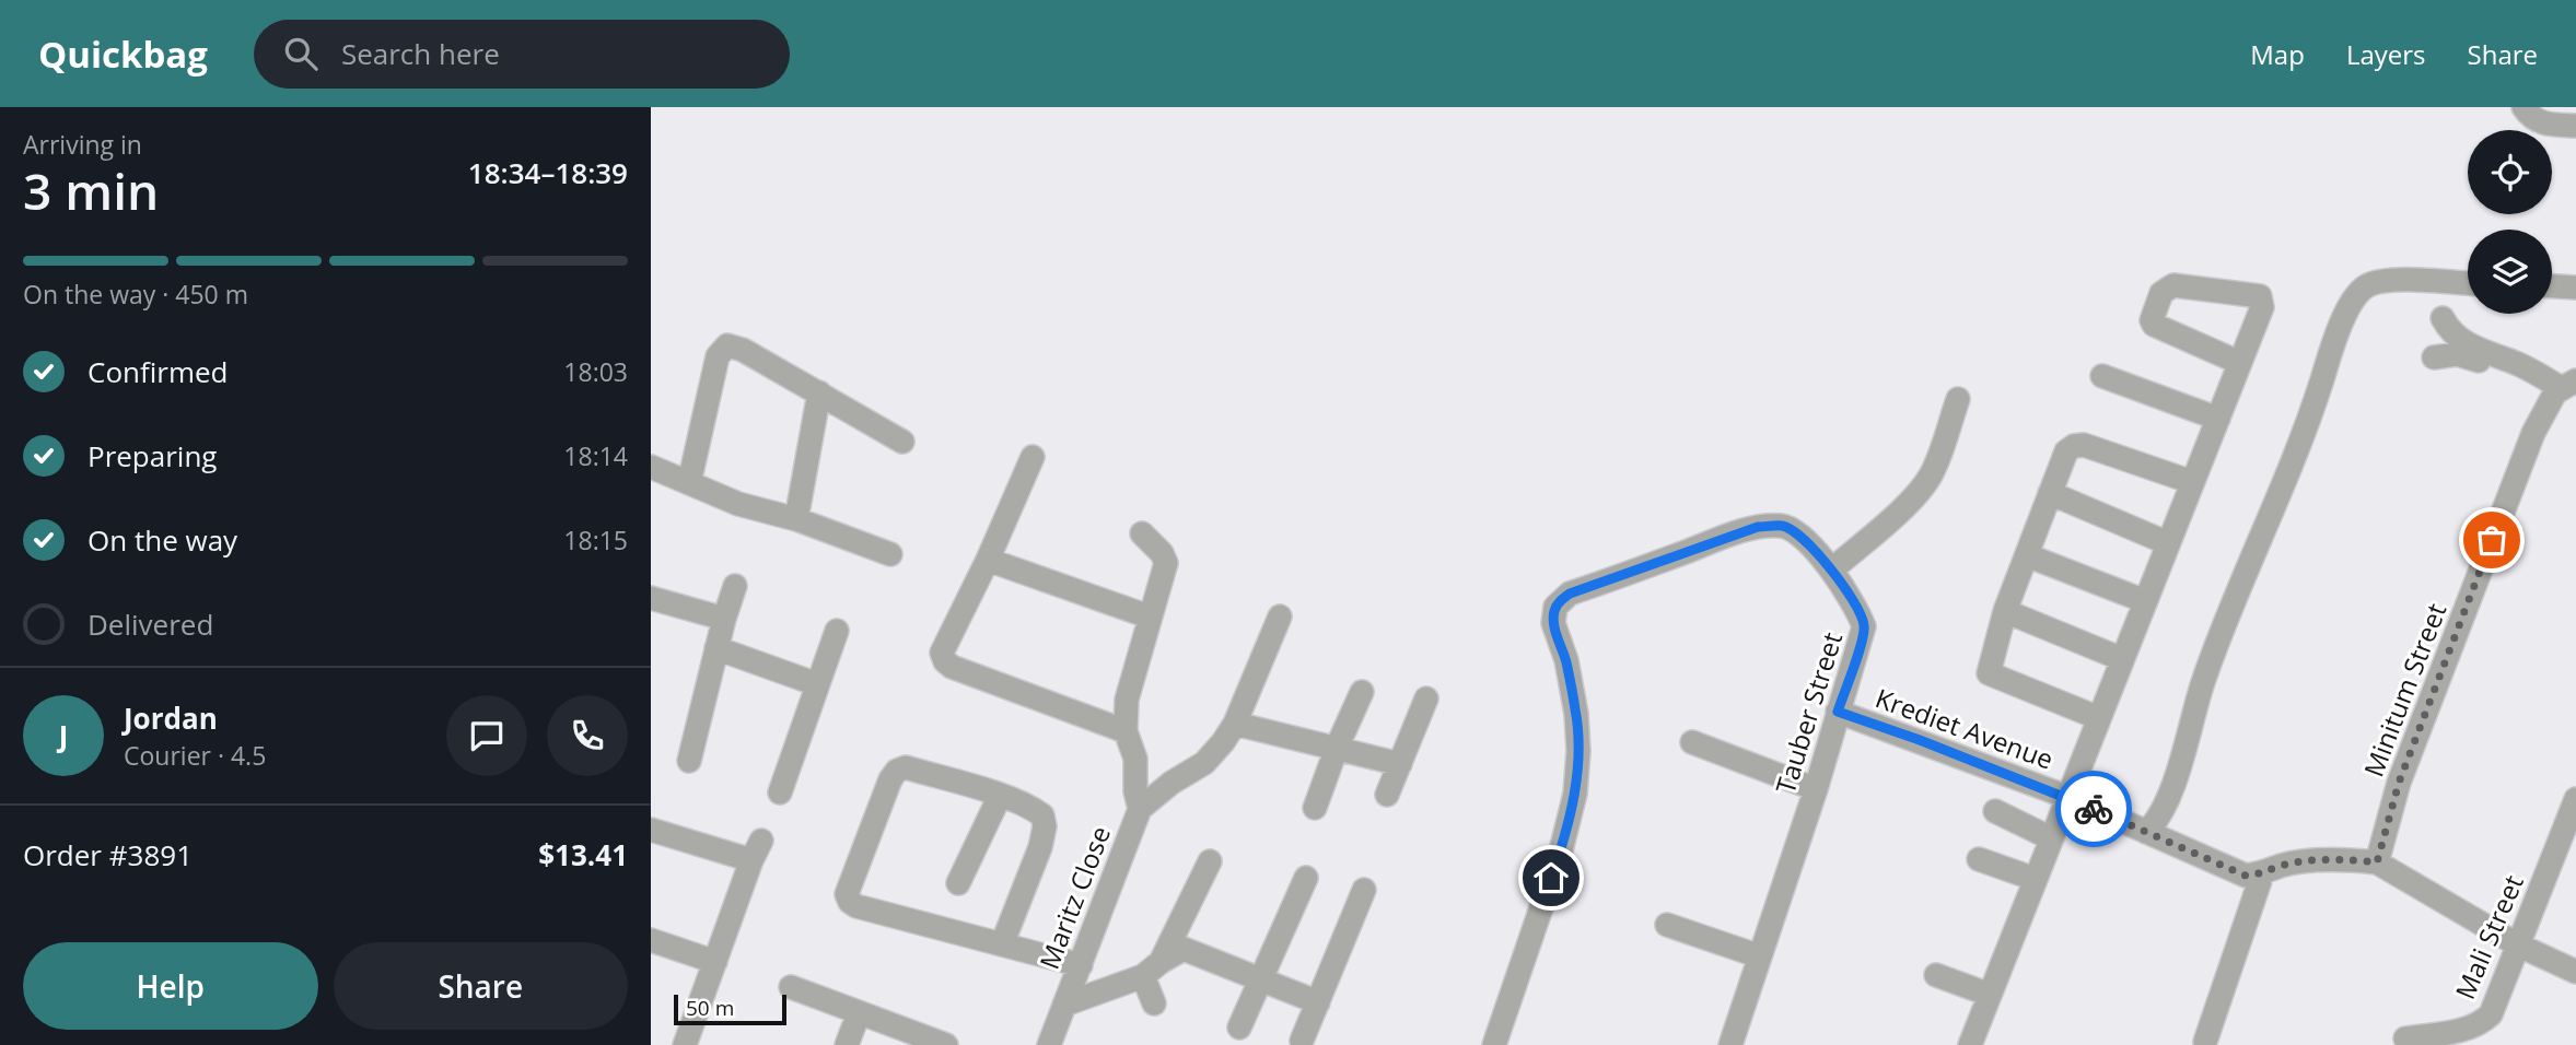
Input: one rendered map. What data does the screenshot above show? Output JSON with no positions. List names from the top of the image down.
{
  "streets": {
    "street": [
      "Minitum Street",
      "Tauber Street",
      "Krediet Avenue",
      "Maritz Close",
      "Mali Street"
    ]
  },
  "crossings": [
    ["Minitum Street", "Krediet Avenue"],
    ["Tauber Street", "Krediet Avenue"],
    ["Krediet Avenue", "Mali Street"]
  ],
  "scale_bar": "50 m",
  "page": {
    "header": "Quickbag",
    "search": "Search here",
    "nav": ["Map", "Layers", "Share"],
    "heading": ["3 min", "Arriving in", "18:34–18:39"],
    "panel": [
      "Jordan",
      "Courier · 4.5",
      "Order #3891",
      "$13.41"
    ],
    "bar": "On the way · 450 m",
    "list": [
      ["Confirmed", "18:03"],
      ["Preparing", "18:14"],
      ["On the way", "18:15"],
      "Delivered"
    ],
    "round": "J",
    "buttons": ["Help", "Share"],
    "scale": "50 m"
  }
}
